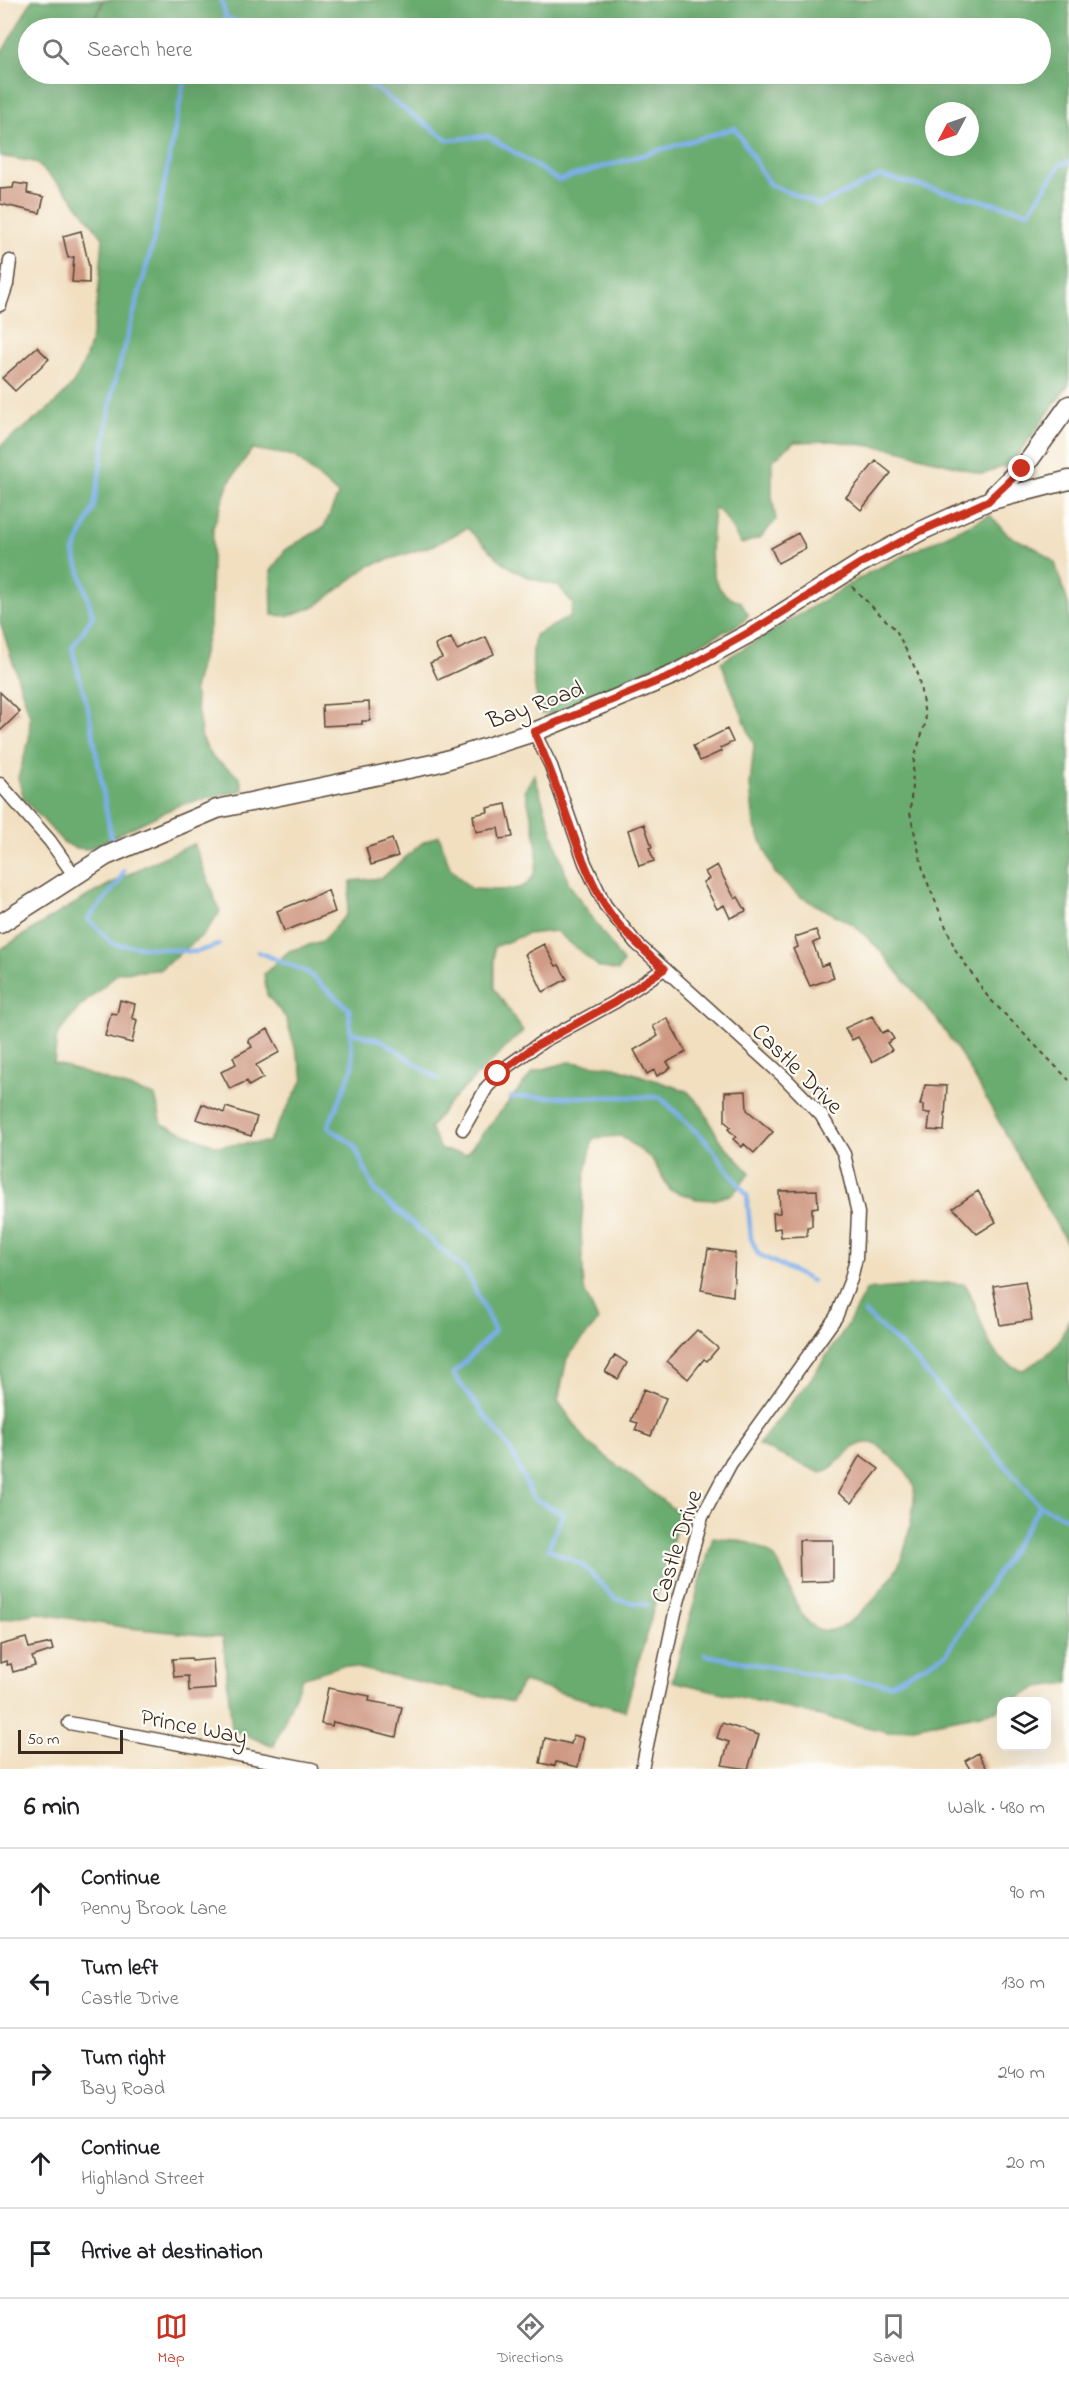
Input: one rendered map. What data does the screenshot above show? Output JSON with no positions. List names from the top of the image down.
{
  "streets": {
    "main road": ["Bay Road"],
    "street": ["Castle Drive", "Prince Way"]
  },
  "crossings": [
    ["Bay Road", "Castle Drive"]
  ],
  "scale_bar": "50 m",
  "north": "bottom left",
  "page": {
    "search": "Search here",
    "scale": "50 m",
    "heading": ["6 min", "Walk · 480 m"],
    "list": [
      ["Continue", "Penny Brook Lane", "90 m"],
      ["Turn left", "Castle Drive", "130 m"],
      ["Turn right", "Bay Road", "240 m"],
      ["Continue", "Highland Street", "20 m"],
      "Arrive at destination"
    ],
    "nav": ["Map", "Directions", "Saved"]
  }
}
